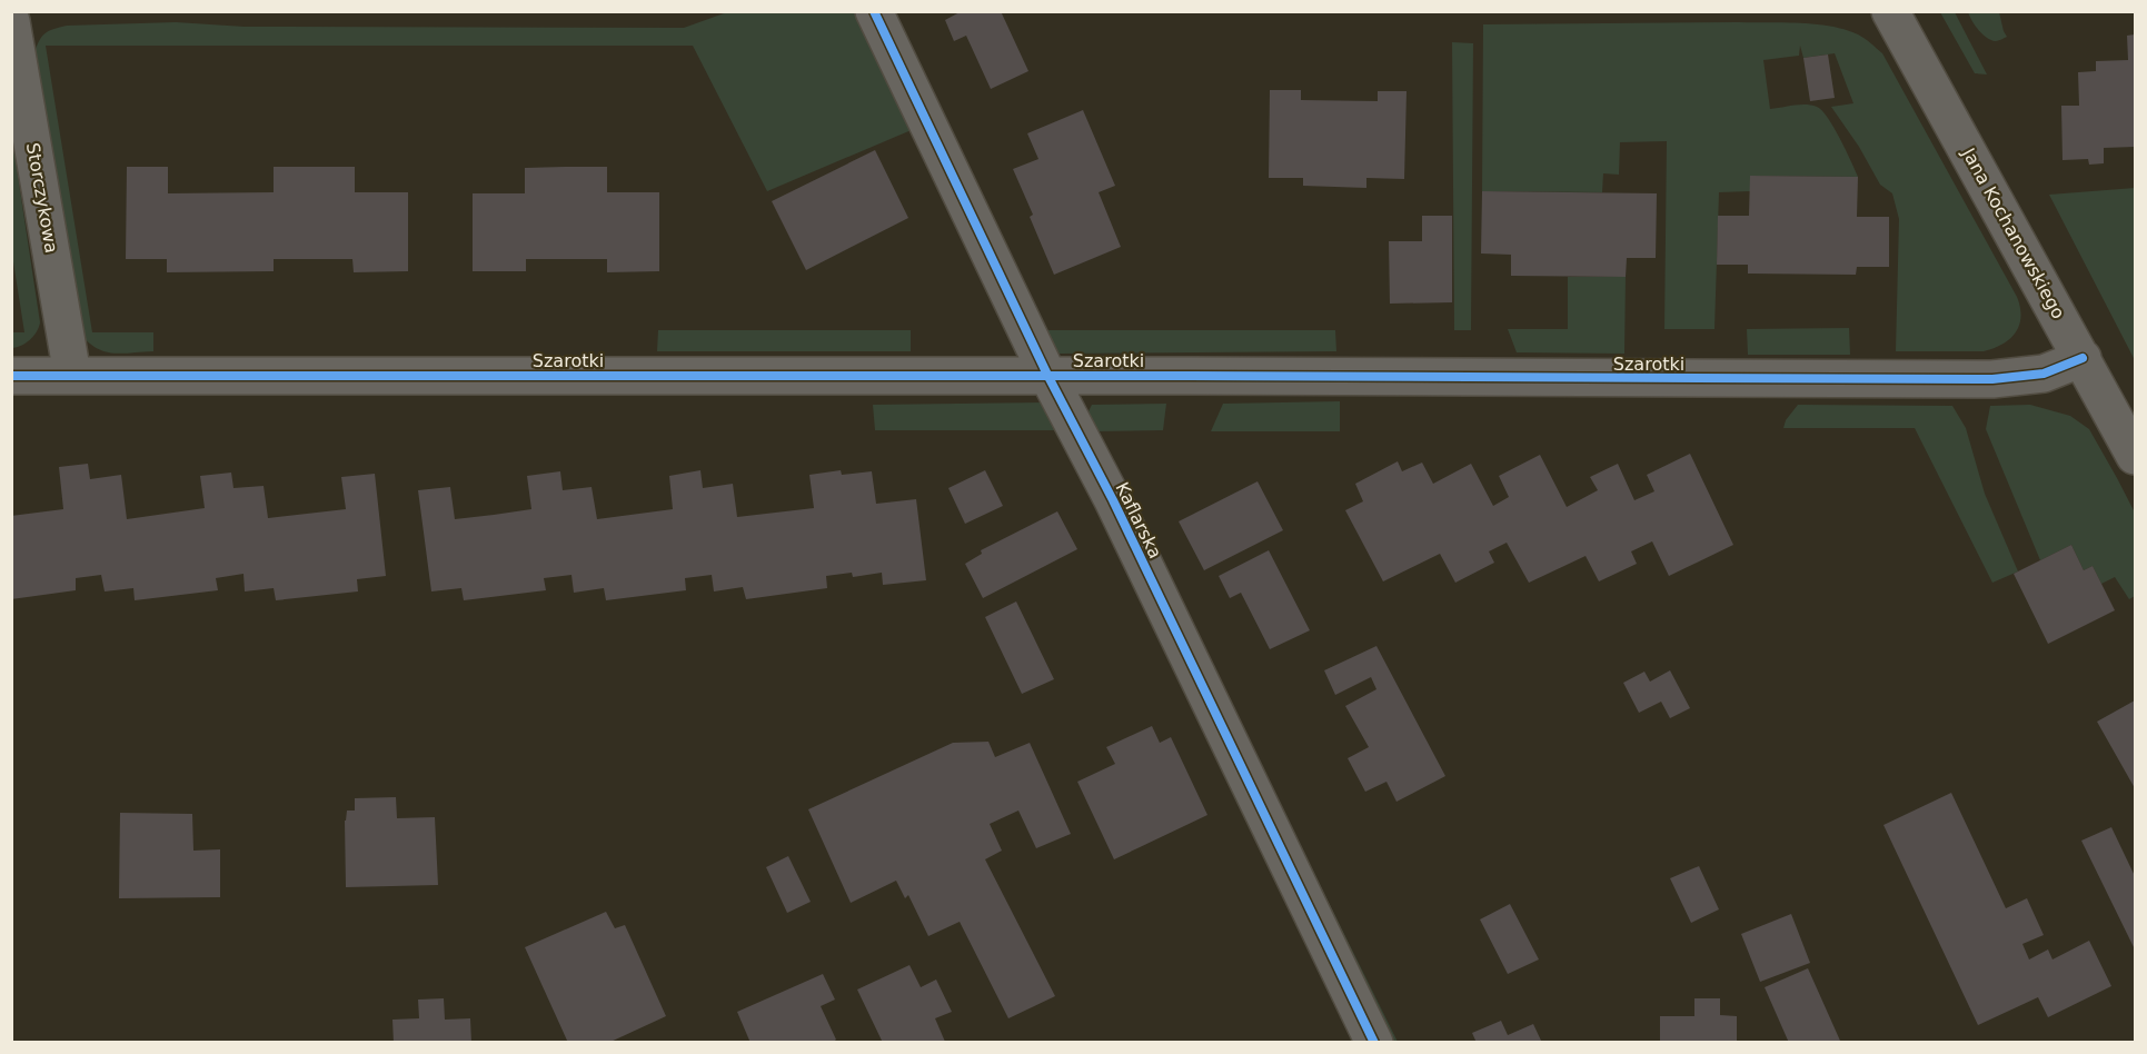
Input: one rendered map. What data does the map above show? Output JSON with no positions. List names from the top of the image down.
{
  "streets": {
    "street": [
      "Storczykowa",
      "Jana Kochanowskiego",
      "Szarotki",
      "Kaflarska"
    ]
  },
  "crossings": [
    ["Storczykowa", "Szarotki"],
    ["Jana Kochanowskiego", "Szarotki"],
    ["Szarotki", "Kaflarska"]
  ]
}
